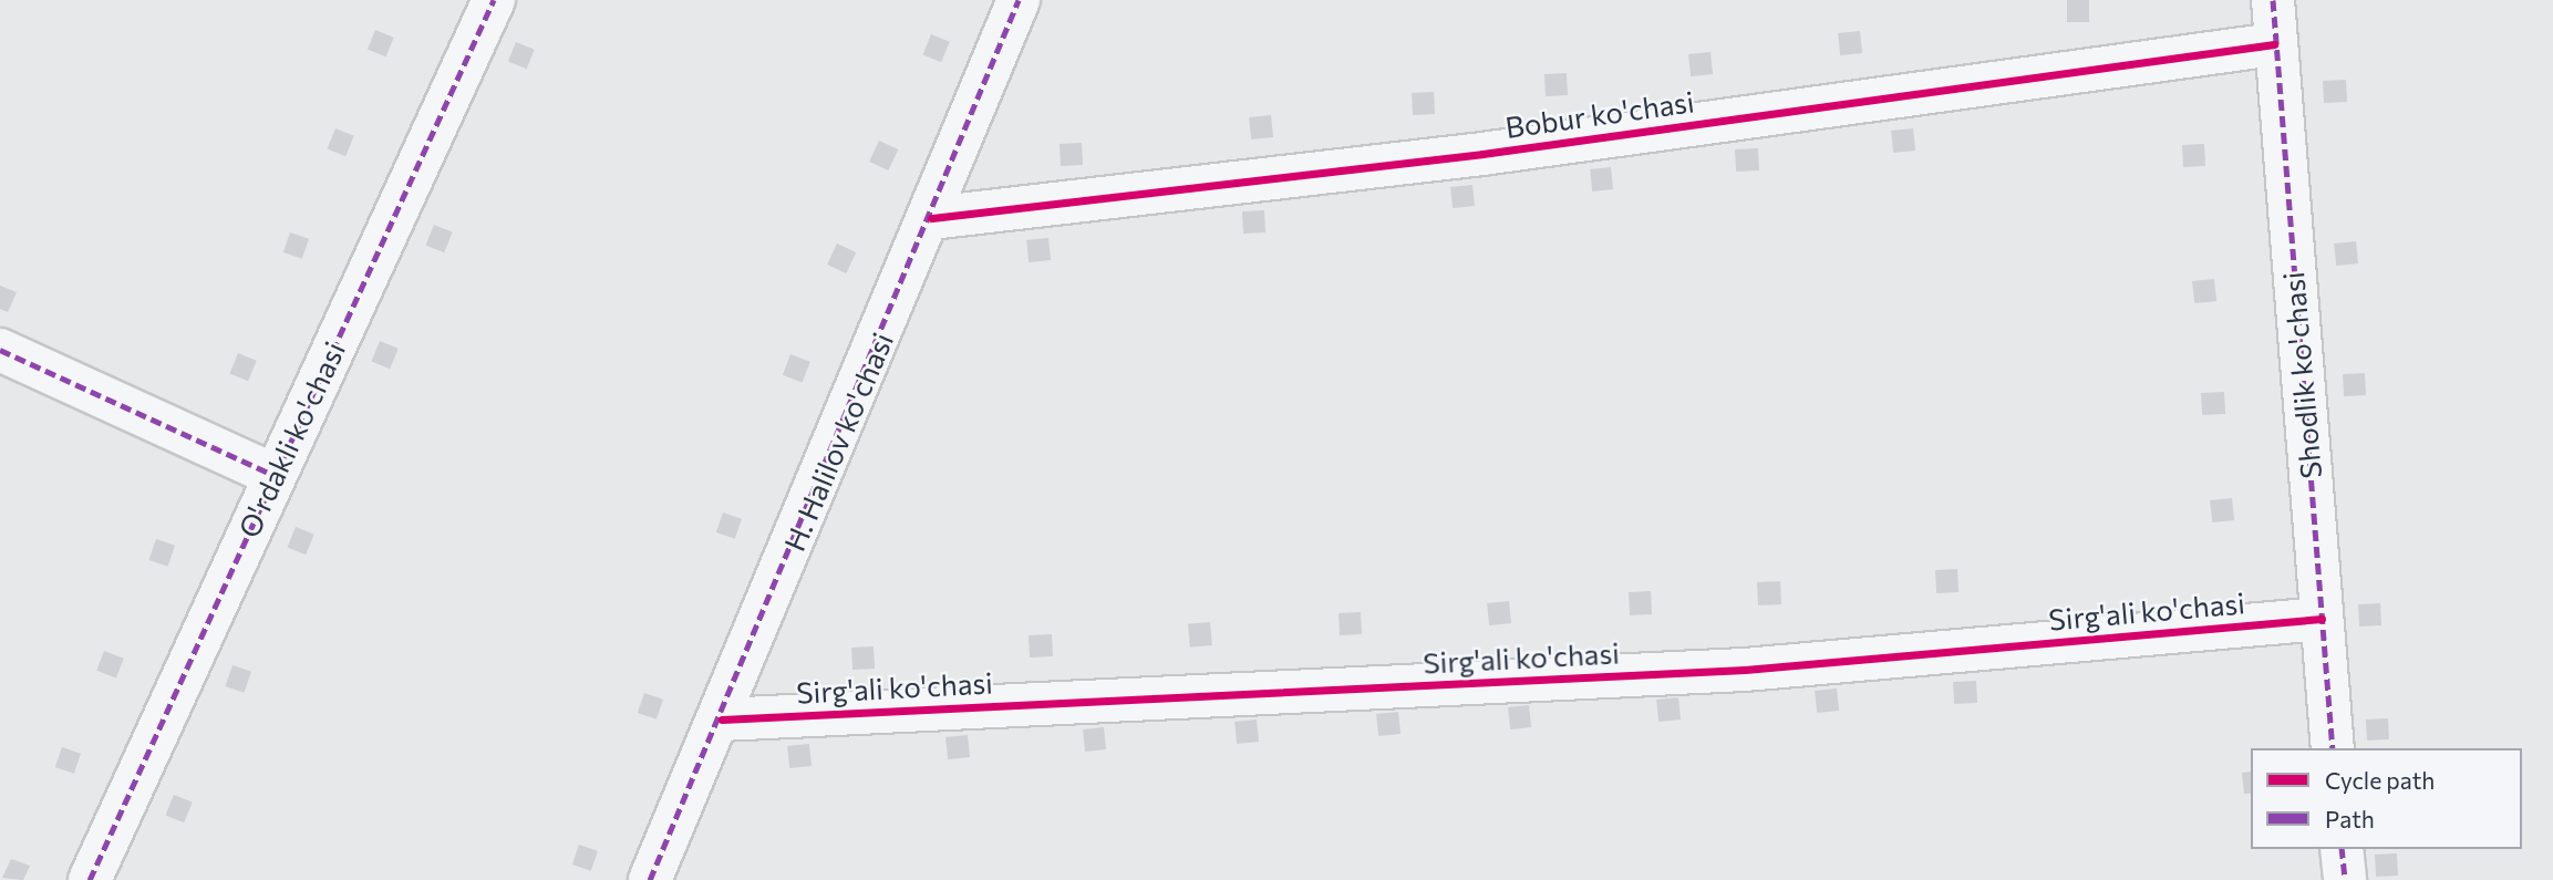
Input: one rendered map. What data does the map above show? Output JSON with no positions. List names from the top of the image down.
{
  "streets": {
    "street": [
      "Bobur ko'chasi",
      "Shodlik ko'chasi",
      "O'rdakli ko'chasi",
      "H. Halilov ko'chasi",
      "Sirg'ali ko'chasi"
    ]
  },
  "crossings": [
    ["Bobur ko'chasi", "Shodlik ko'chasi"],
    ["Bobur ko'chasi", "H. Halilov ko'chasi"],
    ["Shodlik ko'chasi", "Sirg'ali ko'chasi"],
    ["H. Halilov ko'chasi", "Sirg'ali ko'chasi"]
  ],
  "legend": ["Cycle path", "Path"]
}
